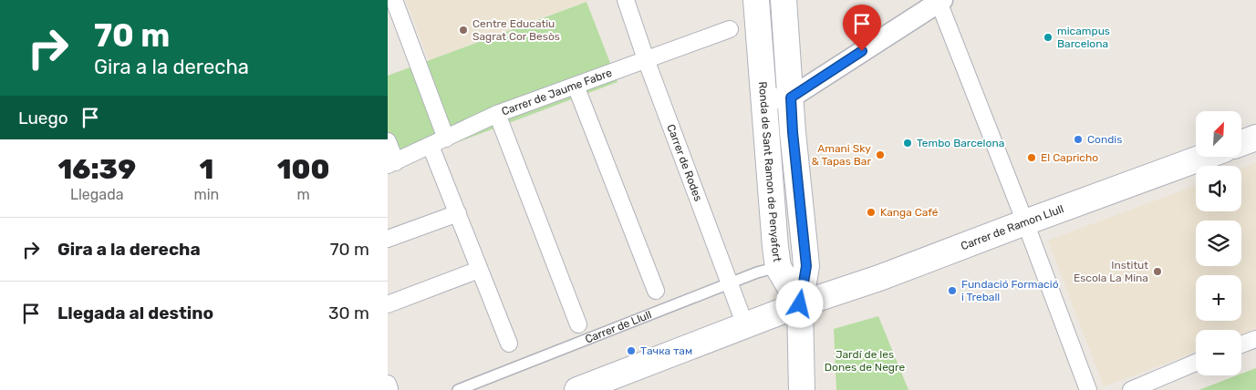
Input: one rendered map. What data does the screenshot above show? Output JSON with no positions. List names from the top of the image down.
{
  "streets": {
    "main road": ["Ronda de Sant Ramon de Penyafort", "Carrer de Ramon Llull"],
    "street": ["Carrer de Jaume Fabre", "Carrer de Rodes"],
    "lane": ["Carrer de Llull"]
  },
  "crossings": [
    ["Carrer de Jaume Fabre", "Carrer de Rodes"],
    ["Carrer de Rodes", "Carrer de Llull"],
    ["Ronda de Sant Ramon de Penyafort", "Carrer de Ramon Llull"],
    ["Ronda de Sant Ramon de Penyafort", "Carrer de Llull"]
  ],
  "parks": ["Jardí de les Dones de Negre"],
  "places": [
    "Centre Educatiu Sagrat Cor Besòs",
    "micampus Barcelona",
    "Condis",
    "Tembo Barcelona",
    "Amani Sky & Tapas Bar",
    "El Capricho",
    "Kanga Café",
    "Institut Escola La Mina",
    "Fundació Formació i Treball",
    "Тачка там"
  ],
  "north": "top right",
  "page": {
    "turn": ["70 m", "Gira a la derecha"],
    "then": "Luego",
    "map_buttons": ["+", "−"],
    "eta": [
      "16:39",
      "Llegada",
      "1",
      "min",
      "100",
      "m"
    ],
    "list": [
      {
        "name": "Gira a la derecha",
        "value": "70 m"
      },
      {
        "name": "Llegada al destino",
        "value": "30 m"
      }
    ]
  }
}
